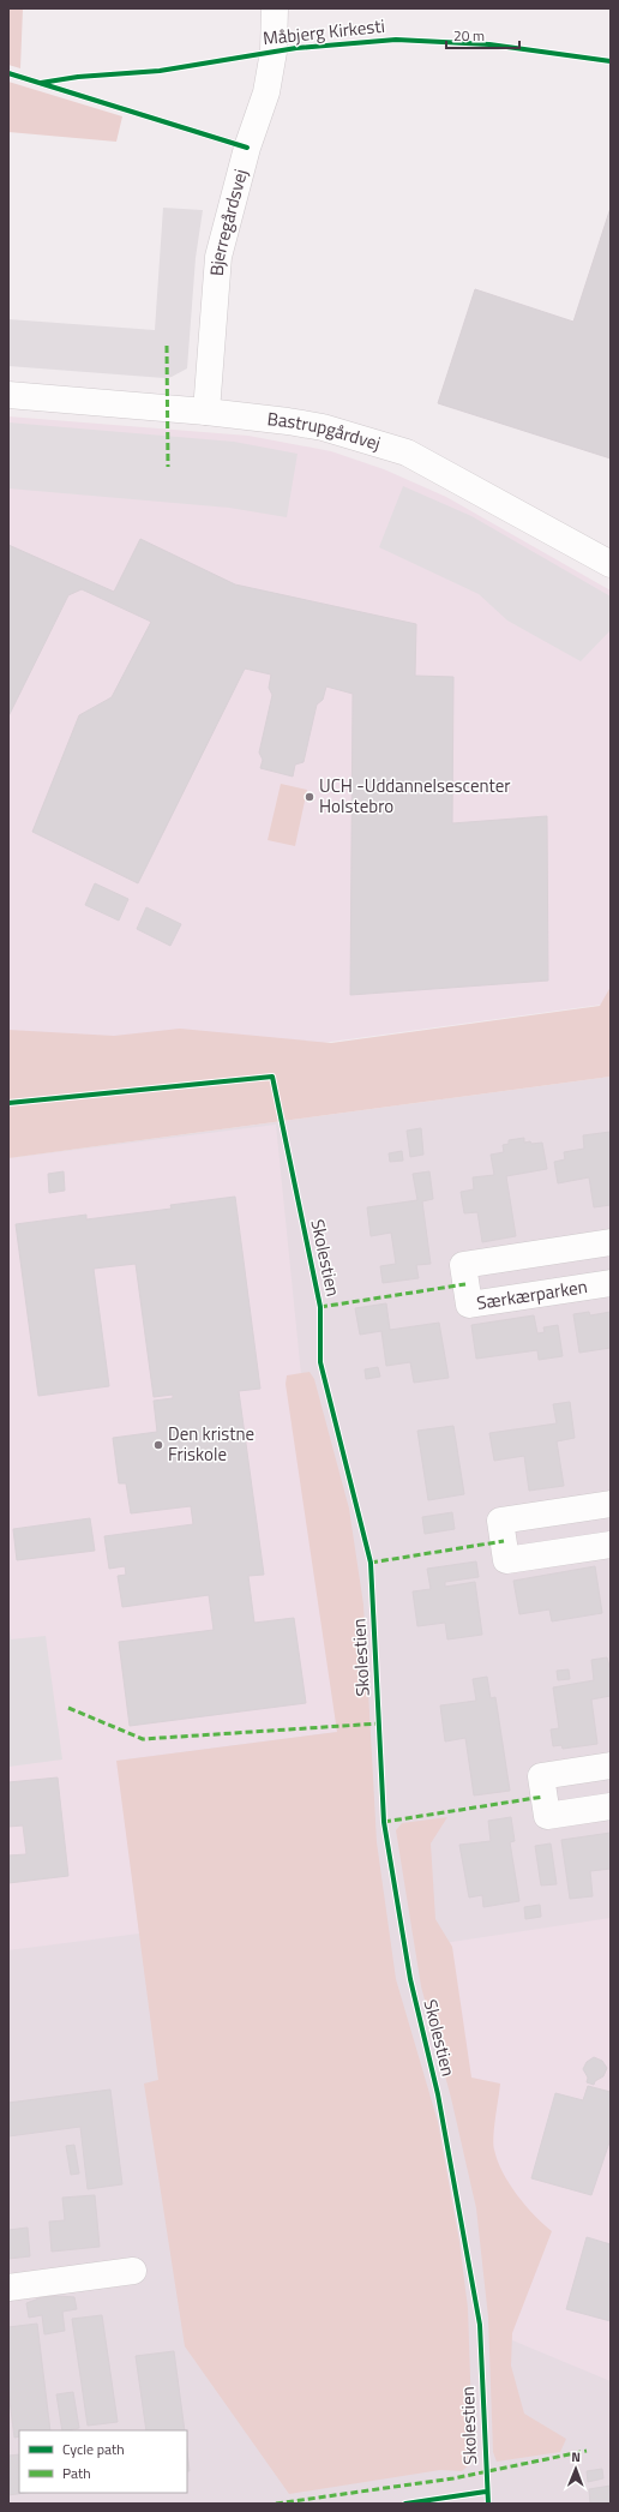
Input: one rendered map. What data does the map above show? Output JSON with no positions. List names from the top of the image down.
{
  "streets": {
    "street": ["Bjerregårdsvej", "Bastrupgårdvej", "Særkærparken"],
    "cycle path": ["Måbjerg Kirkesti", "Skolestien"]
  },
  "crossings": [
    ["Bjerregårdsvej", "Bastrupgårdvej"]
  ],
  "places": ["UCH -Uddannelsescenter Holstebro", "Den kristne Friskole"],
  "legend": ["Cycle path", "Path"],
  "scale_bar": "20 m",
  "north": "top"
}
